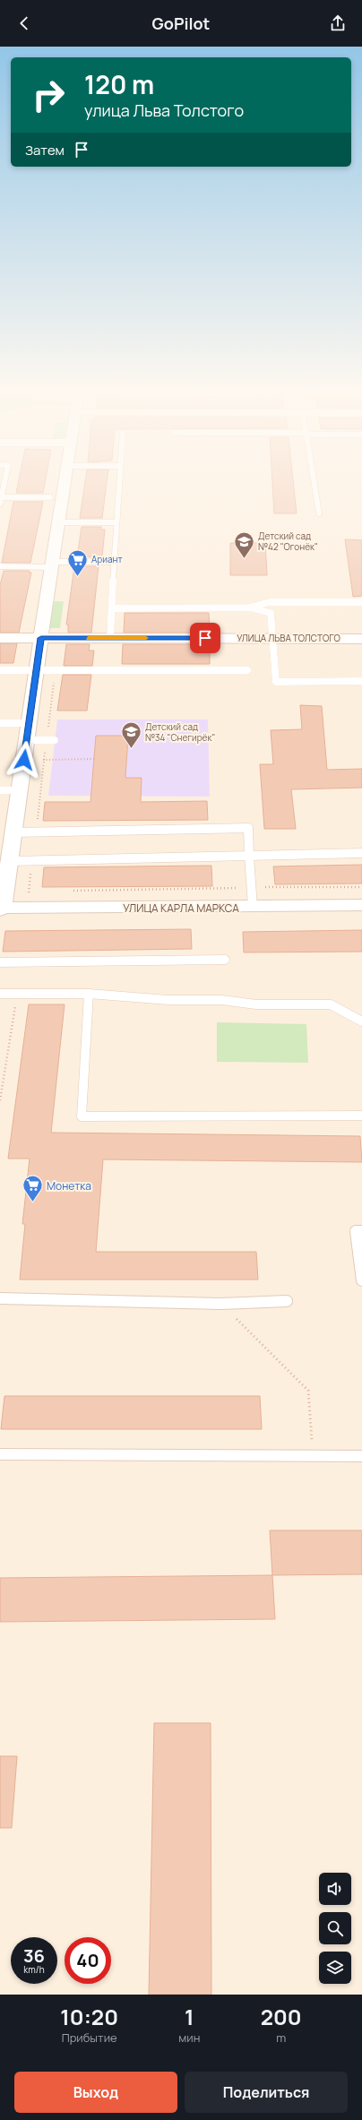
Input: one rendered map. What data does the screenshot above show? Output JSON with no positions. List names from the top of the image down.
{
  "streets": {
    "street": ["УЛИЦА ЛЬВА ТОЛСТОГО", "УЛИЦА КАРЛА МАРКСА"]
  },
  "places": {
    "school or university": ["Детский сад №42 \"Огонёк\"", "Детский сад №34 \"Снегирёк\""],
    "supermarket": ["Ариант", "Монетка"]
  },
  "page": {
    "header": "GoPilot",
    "turn": ["120 m", "улица Льва Толстого"],
    "then": "Затем",
    "speed": "36 km/h",
    "limit": "40",
    "eta": [
      "10:20",
      "Прибытие",
      "1",
      "мин",
      "200",
      "m"
    ],
    "buttons": ["Выход", "Поделиться"]
  }
}
